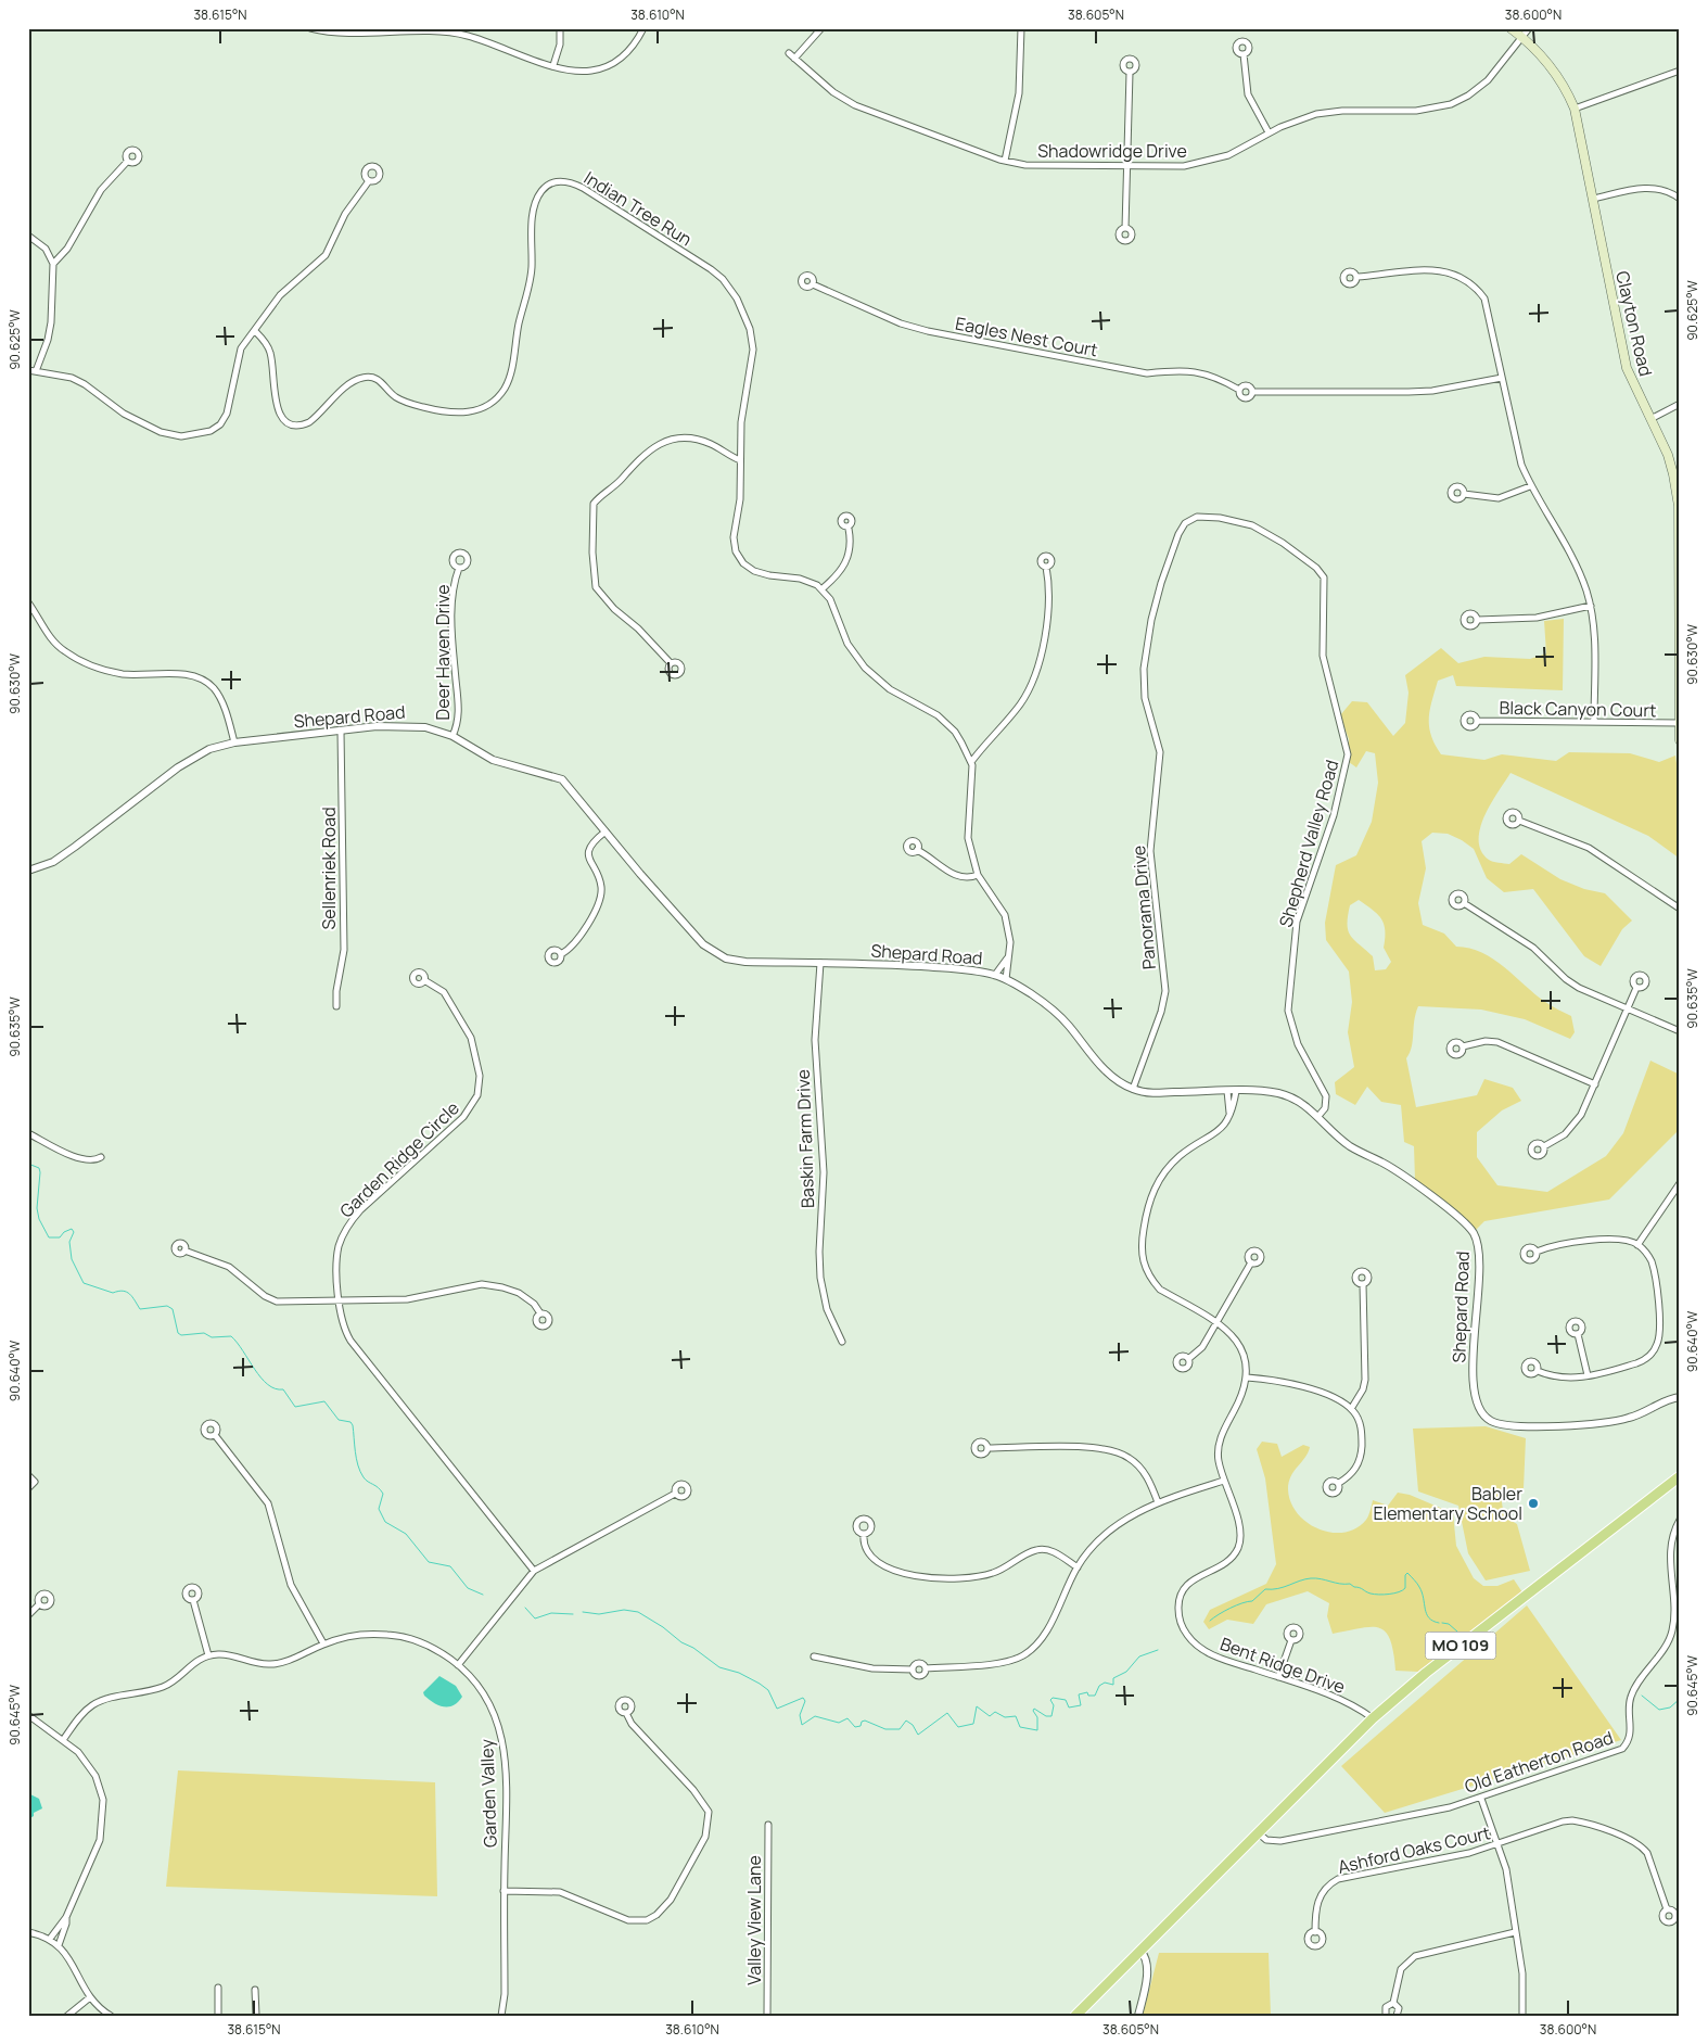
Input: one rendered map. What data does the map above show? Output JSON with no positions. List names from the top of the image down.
{
  "streets": {
    "main road": ["Clayton Road", "MO 109"],
    "street": [
      "Shadowridge Drive",
      "Indian Tree Run",
      "Eagles Nest Court",
      "Deer Haven Drive",
      "Black Canyon Court",
      "Shepard Road",
      "Shepherd Valley Road",
      "Sellenriek Road",
      "Panorama Drive",
      "Baskin Farm Drive",
      "Garden Ridge Circle",
      "Bent Ridge Drive",
      "Old Eatherton Road",
      "Garden Valley",
      "Ashford Oaks Court",
      "Valley View Lane"
    ]
  },
  "crossings": [
    ["Shadowridge Drive", "Clayton Road"],
    ["Clayton Road", "Black Canyon Court"],
    ["Deer Haven Drive", "Shepard Road"],
    ["Shepard Road", "Shepherd Valley Road"],
    ["Shepard Road", "Sellenriek Road"],
    ["Shepard Road", "Panorama Drive"],
    ["Shepard Road", "Baskin Farm Drive"],
    ["Shepard Road", "Bent Ridge Drive"],
    ["Shepherd Valley Road", "Panorama Drive"],
    ["MO 109", "Bent Ridge Drive"],
    ["MO 109", "Old Eatherton Road"]
  ],
  "places": ["Babler Elementary School"],
  "coordinates": [
    "38.615°N",
    "38.610°N",
    "38.605°N",
    "38.600°N",
    "90.625°W",
    "90.630°W",
    "90.635°W",
    "90.640°W",
    "90.645°W"
  ]
}
